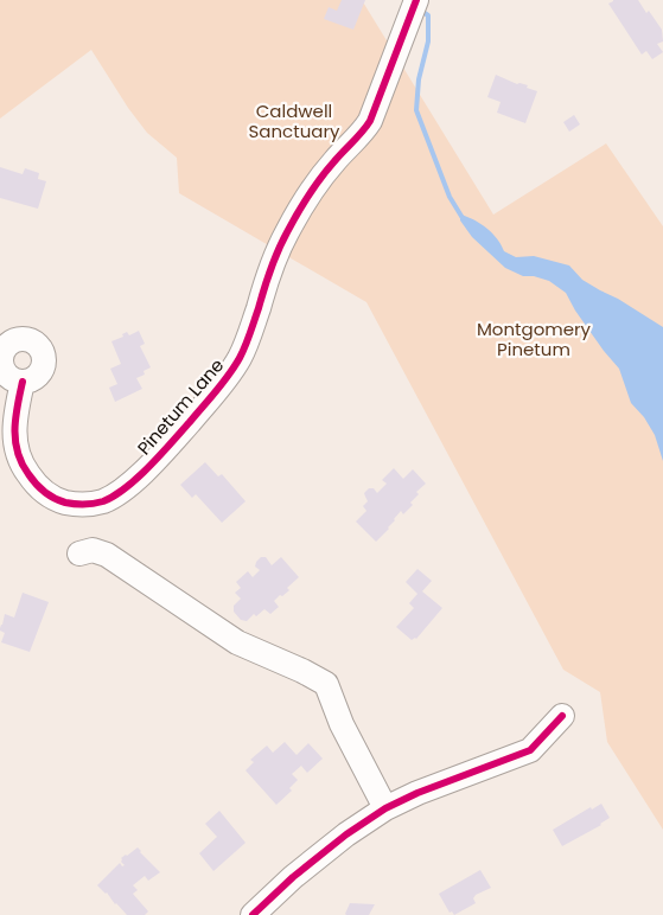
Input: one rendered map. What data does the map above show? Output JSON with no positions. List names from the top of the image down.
{
  "streets": {
    "street": ["Pinetum Lane"]
  },
  "parks": ["Caldwell Sanctuary", "Montgomery Pinetum"]
}
